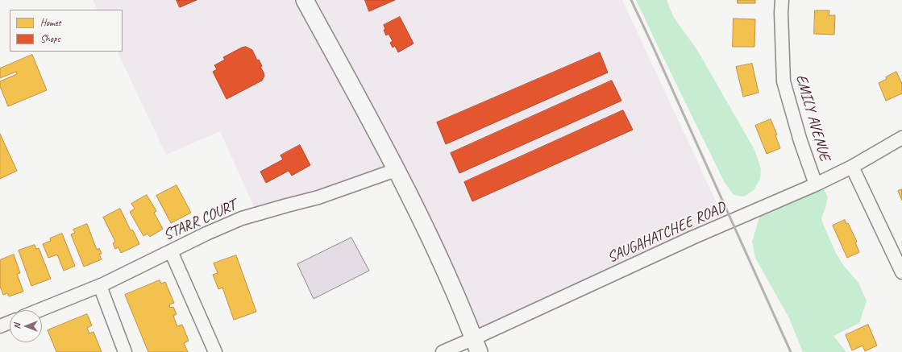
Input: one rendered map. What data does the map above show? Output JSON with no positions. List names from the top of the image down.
{
  "streets": {
    "street": ["EMILY AVENUE", "STARR COURT", "SAUGAHATCHEE ROAD"]
  },
  "crossings": [
    ["EMILY AVENUE", "SAUGAHATCHEE ROAD"]
  ],
  "legend": ["Homes", "Shops"],
  "north": "left"
}
